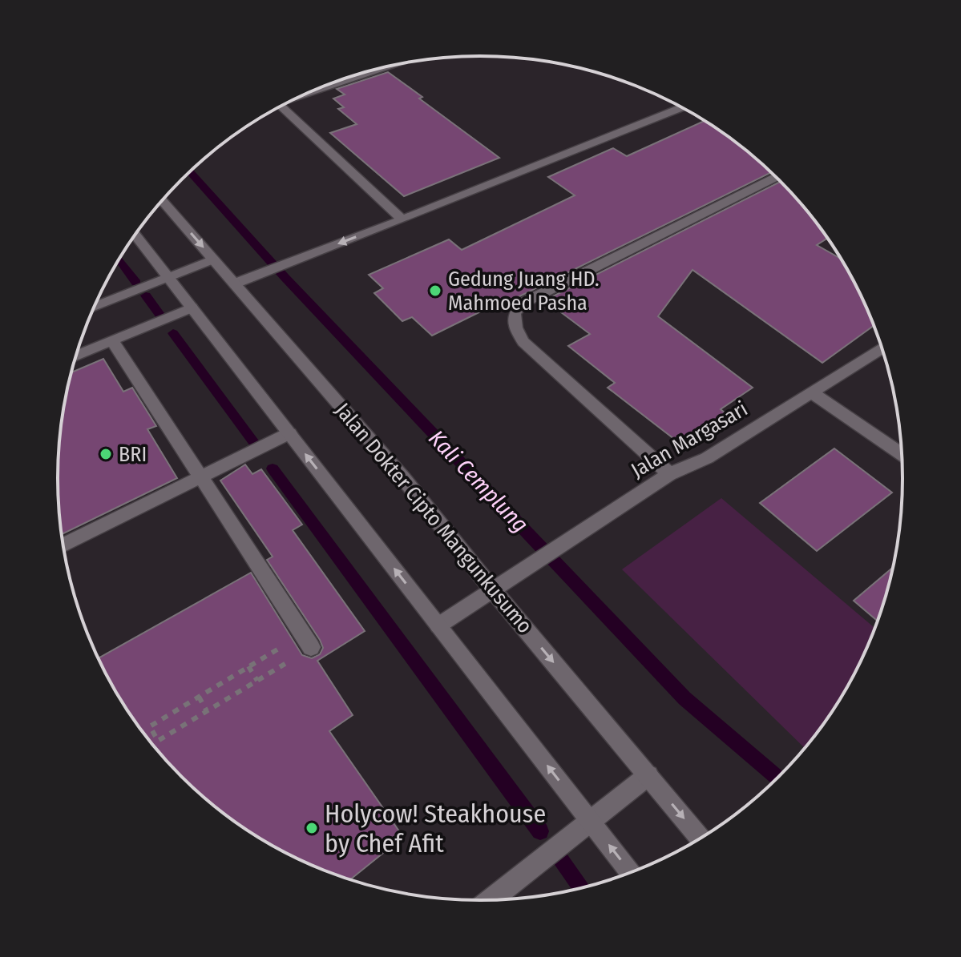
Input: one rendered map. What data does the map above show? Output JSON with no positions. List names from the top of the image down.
{
  "streets": {
    "street": ["Jalan Margasari", "Jalan Dokter Cipto Mangunkusumo"]
  },
  "crossings": [
    ["Jalan Margasari", "Jalan Dokter Cipto Mangunkusumo"]
  ],
  "water": ["Kali Cemplung"],
  "places": ["Gedung Juang HD. Mahmoed Pasha", "BRI", "Holycow! Steakhouse by Chef Afit"]
}
